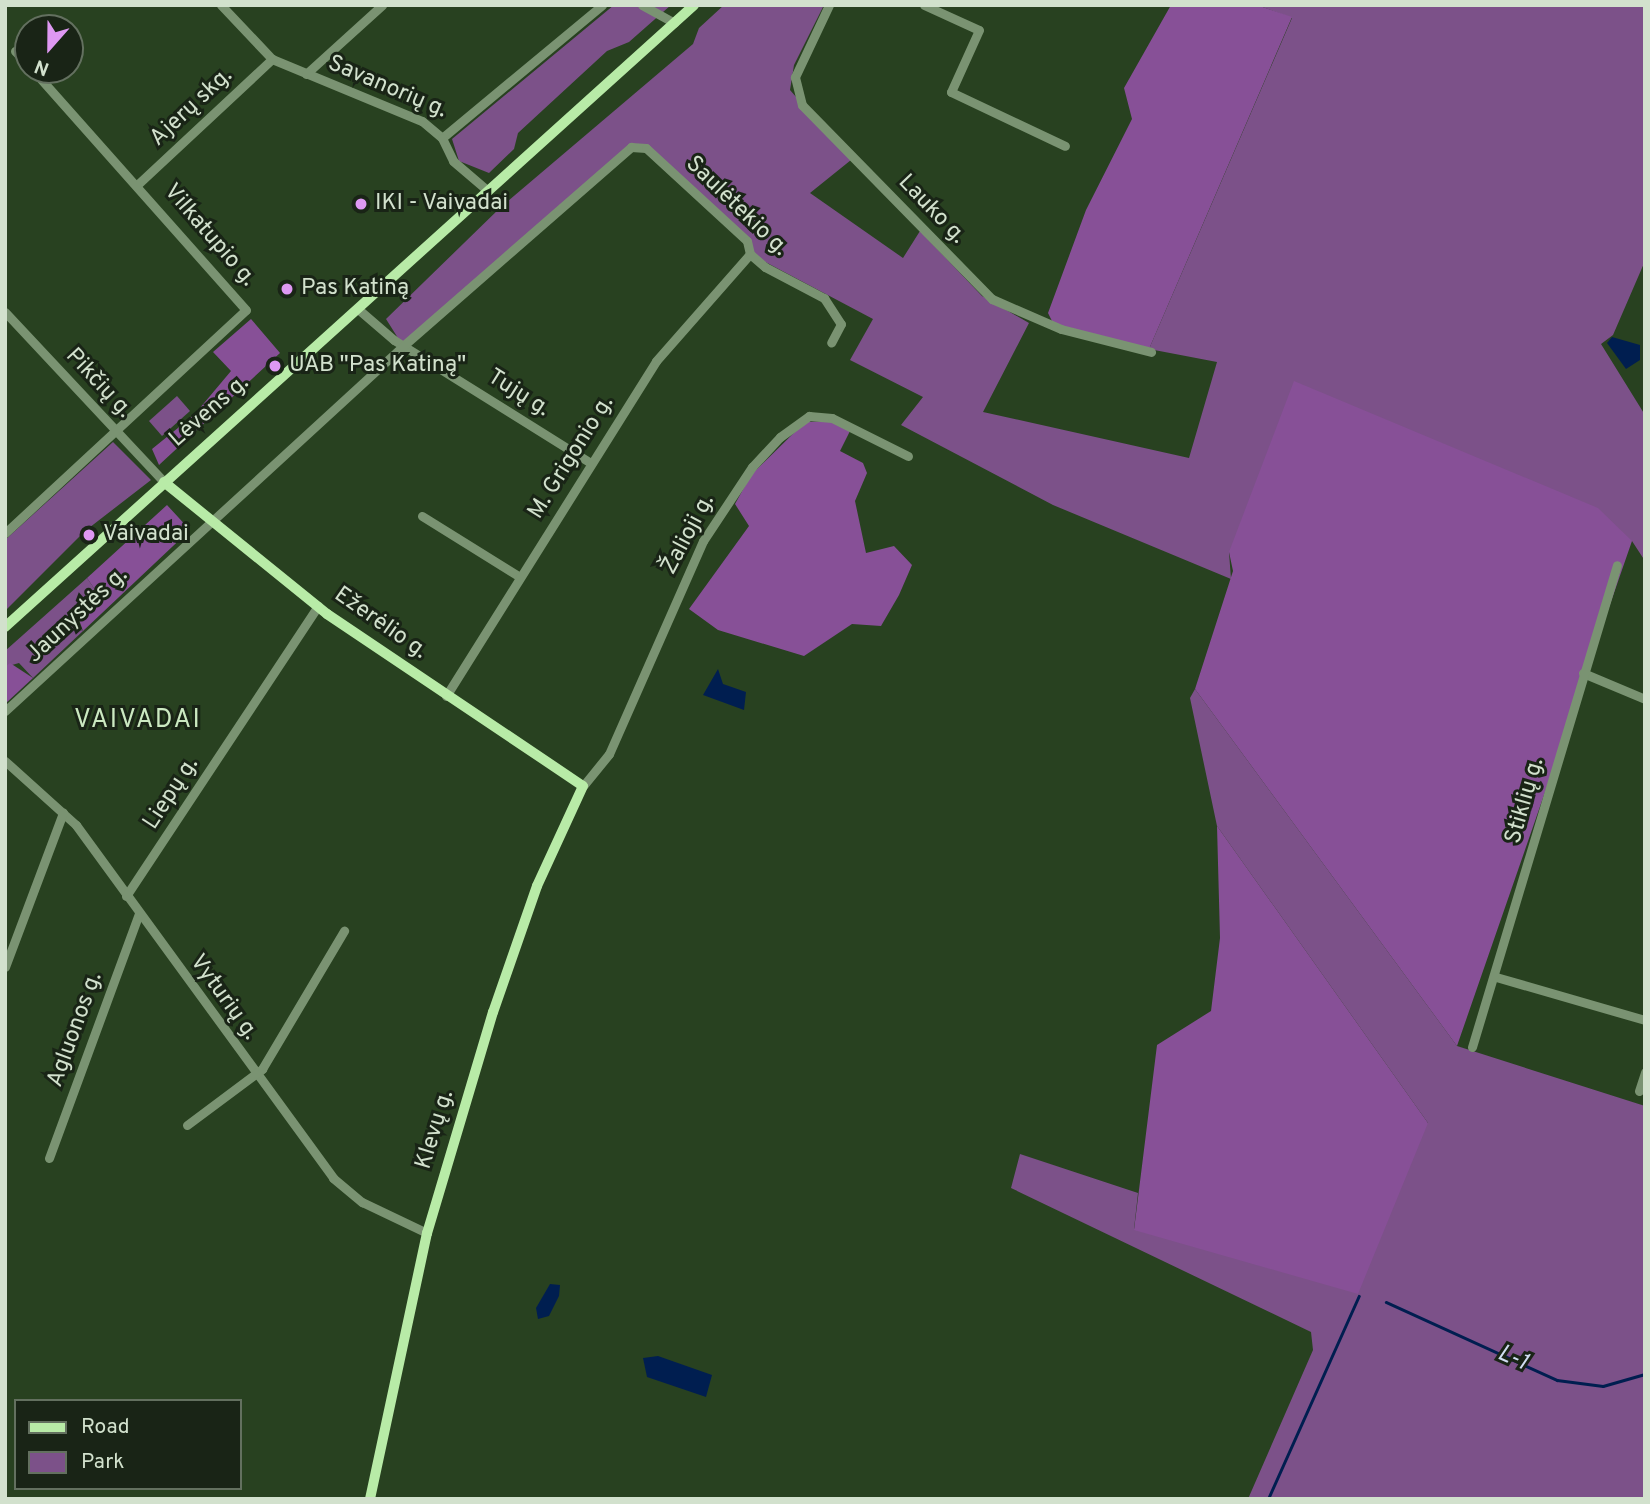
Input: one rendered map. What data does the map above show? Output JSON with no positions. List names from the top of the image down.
{
  "streets": {
    "main road": ["Lėvens g.", "Ežerėlio g.", "Klevų g."],
    "street": [
      "Savanorių g.",
      "Ajerų skg.",
      "Saulėtekio g.",
      "Lauko g.",
      "Vilkatupio g.",
      "Pikčių g.",
      "Tujų g.",
      "M. Grigonio g.",
      "Žalioji g.",
      "Jaunystės g.",
      "Liepų g.",
      "Stiklių g.",
      "Vyturių g.",
      "Agluonos g."
    ]
  },
  "crossings": [
    ["Savanorių g.", "Ajerų skg."],
    ["Ajerų skg.", "Vilkatupio g."],
    ["Saulėtekio g.", "Tujų g."],
    ["Saulėtekio g.", "M. Grigonio g."],
    ["Saulėtekio g.", "Jaunystės g."],
    ["Saulėtekio g.", "Ežerėlio g."],
    ["Vilkatupio g.", "Pikčių g."],
    ["Pikčių g.", "Lėvens g."],
    ["Pikčių g.", "Ežerėlio g."],
    ["Tujų g.", "Lėvens g."],
    ["Tujų g.", "M. Grigonio g."],
    ["Lėvens g.", "Ežerėlio g."],
    ["M. Grigonio g.", "Ežerėlio g."],
    ["Žalioji g.", "Ežerėlio g."],
    ["Žalioji g.", "Klevų g."],
    ["Jaunystės g.", "Ežerėlio g."],
    ["Ežerėlio g.", "Liepų g."],
    ["Ežerėlio g.", "Klevų g."],
    ["Liepų g.", "Vyturių g."],
    ["Vyturių g.", "Agluonos g."],
    ["Vyturių g.", "Klevų g."]
  ],
  "districts": ["VAIVADAI"],
  "water": ["L-1"],
  "places": [
    "IKI - Vaivadai",
    "Pas Katiną",
    "UAB \"Pas Katiną\"",
    "Vaivadai"
  ],
  "legend": ["Road", "Park"],
  "north": "bottom"
}
